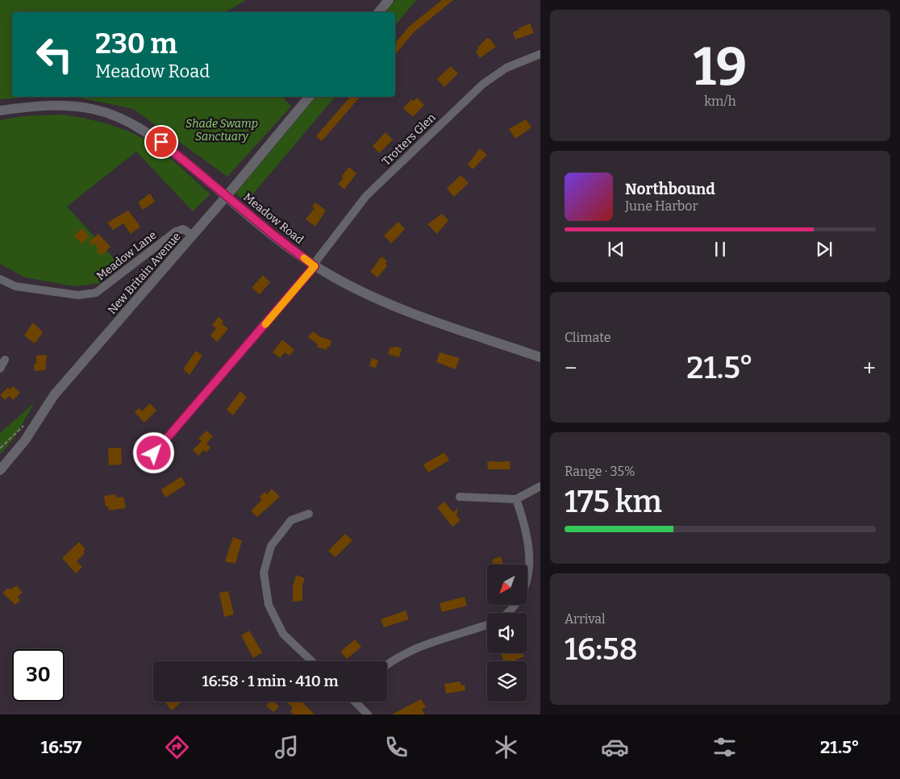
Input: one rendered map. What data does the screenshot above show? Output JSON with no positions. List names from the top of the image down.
{
  "streets": {
    "street": [
      "Trotters Glen",
      "Meadow Road",
      "Meadow Lane",
      "New Britain Avenue"
    ]
  },
  "crossings": [
    ["Trotters Glen", "Meadow Road"],
    ["Meadow Road", "New Britain Avenue"],
    ["Meadow Lane", "New Britain Avenue"]
  ],
  "parks": ["Shade Swamp Sanctuary"],
  "north": "bottom left",
  "page": {
    "tile": [
      ["19", "km/h"],
      "Climate",
      ["Range · 35%", "175 km"],
      ["Arrival", "16:58"]
    ],
    "turn": ["230 m", "Meadow Road"],
    "song": ["Northbound", "June Harbor"],
    "heat": ["−", "21.5°", "+"],
    "limit": "30",
    "trip": "16:58 · 1 min · 410 m",
    "tabs": ["16:57", "21.5°"]
  }
}
